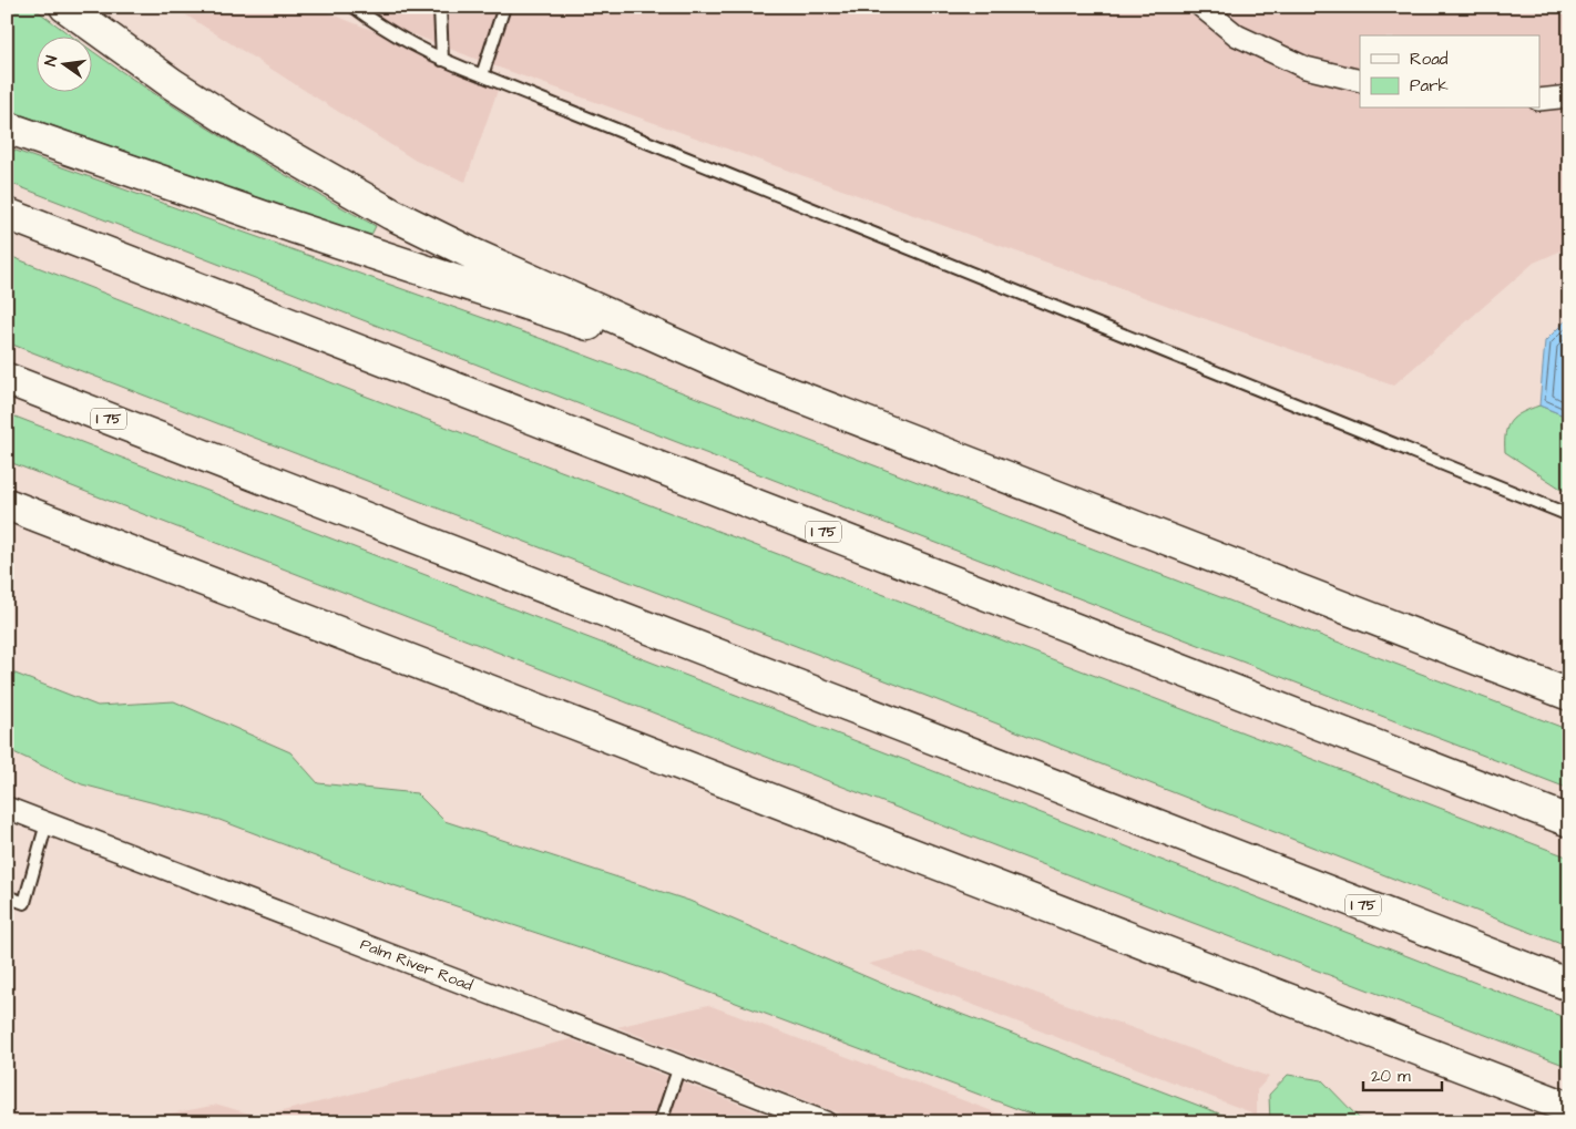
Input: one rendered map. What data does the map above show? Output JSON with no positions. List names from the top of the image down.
{
  "streets": {
    "highway": ["I 75"],
    "street": ["Palm River Road"]
  },
  "legend": ["Road", "Park"],
  "scale_bar": "20 m",
  "north": "left"
}
